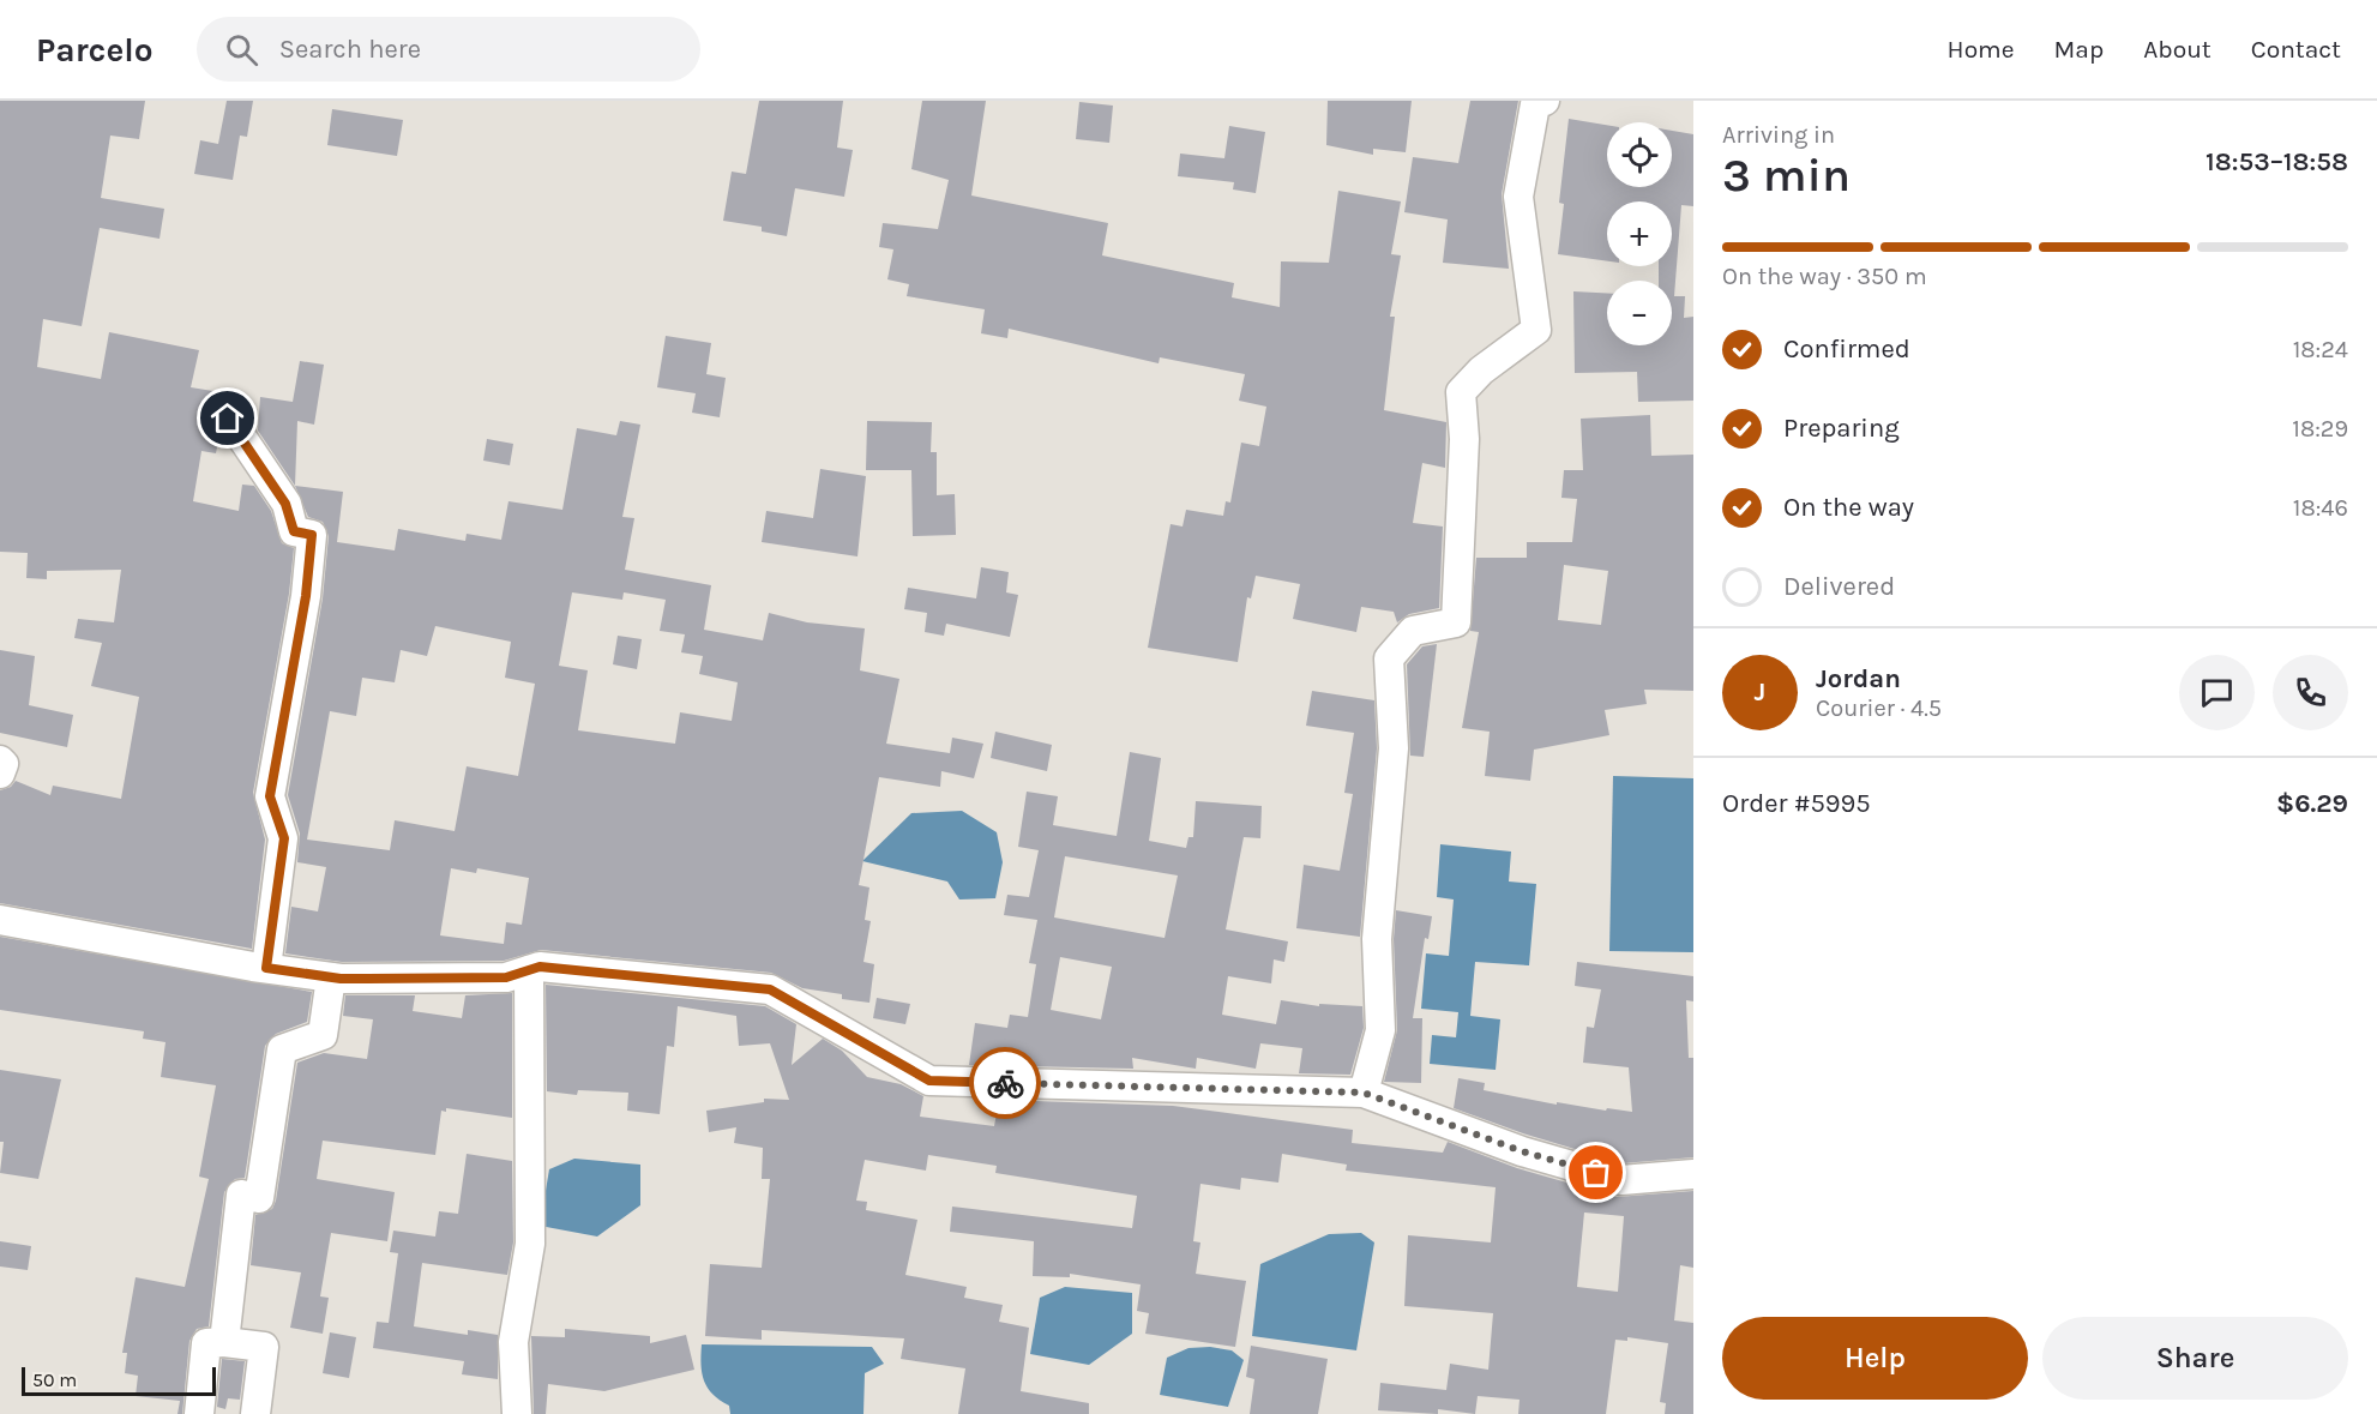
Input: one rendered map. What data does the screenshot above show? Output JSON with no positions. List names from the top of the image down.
{
  "scale_bar": "50 m",
  "page": {
    "header": "Parcelo",
    "search": "Search here",
    "nav": [
      "Home",
      "Map",
      "About",
      "Contact"
    ],
    "heading": ["3 min", "Arriving in", "18:53–18:58"],
    "panel": [
      "Jordan",
      "Courier · 4.5",
      "Order #5995",
      "$6.29"
    ],
    "map_buttons": ["+", "−"],
    "bar": "On the way · 350 m",
    "list": [
      ["Confirmed", "18:24"],
      ["Preparing", "18:29"],
      ["On the way", "18:46"],
      "Delivered"
    ],
    "round": "J",
    "buttons": ["Help", "Share"],
    "scale": "50 m"
  }
}
